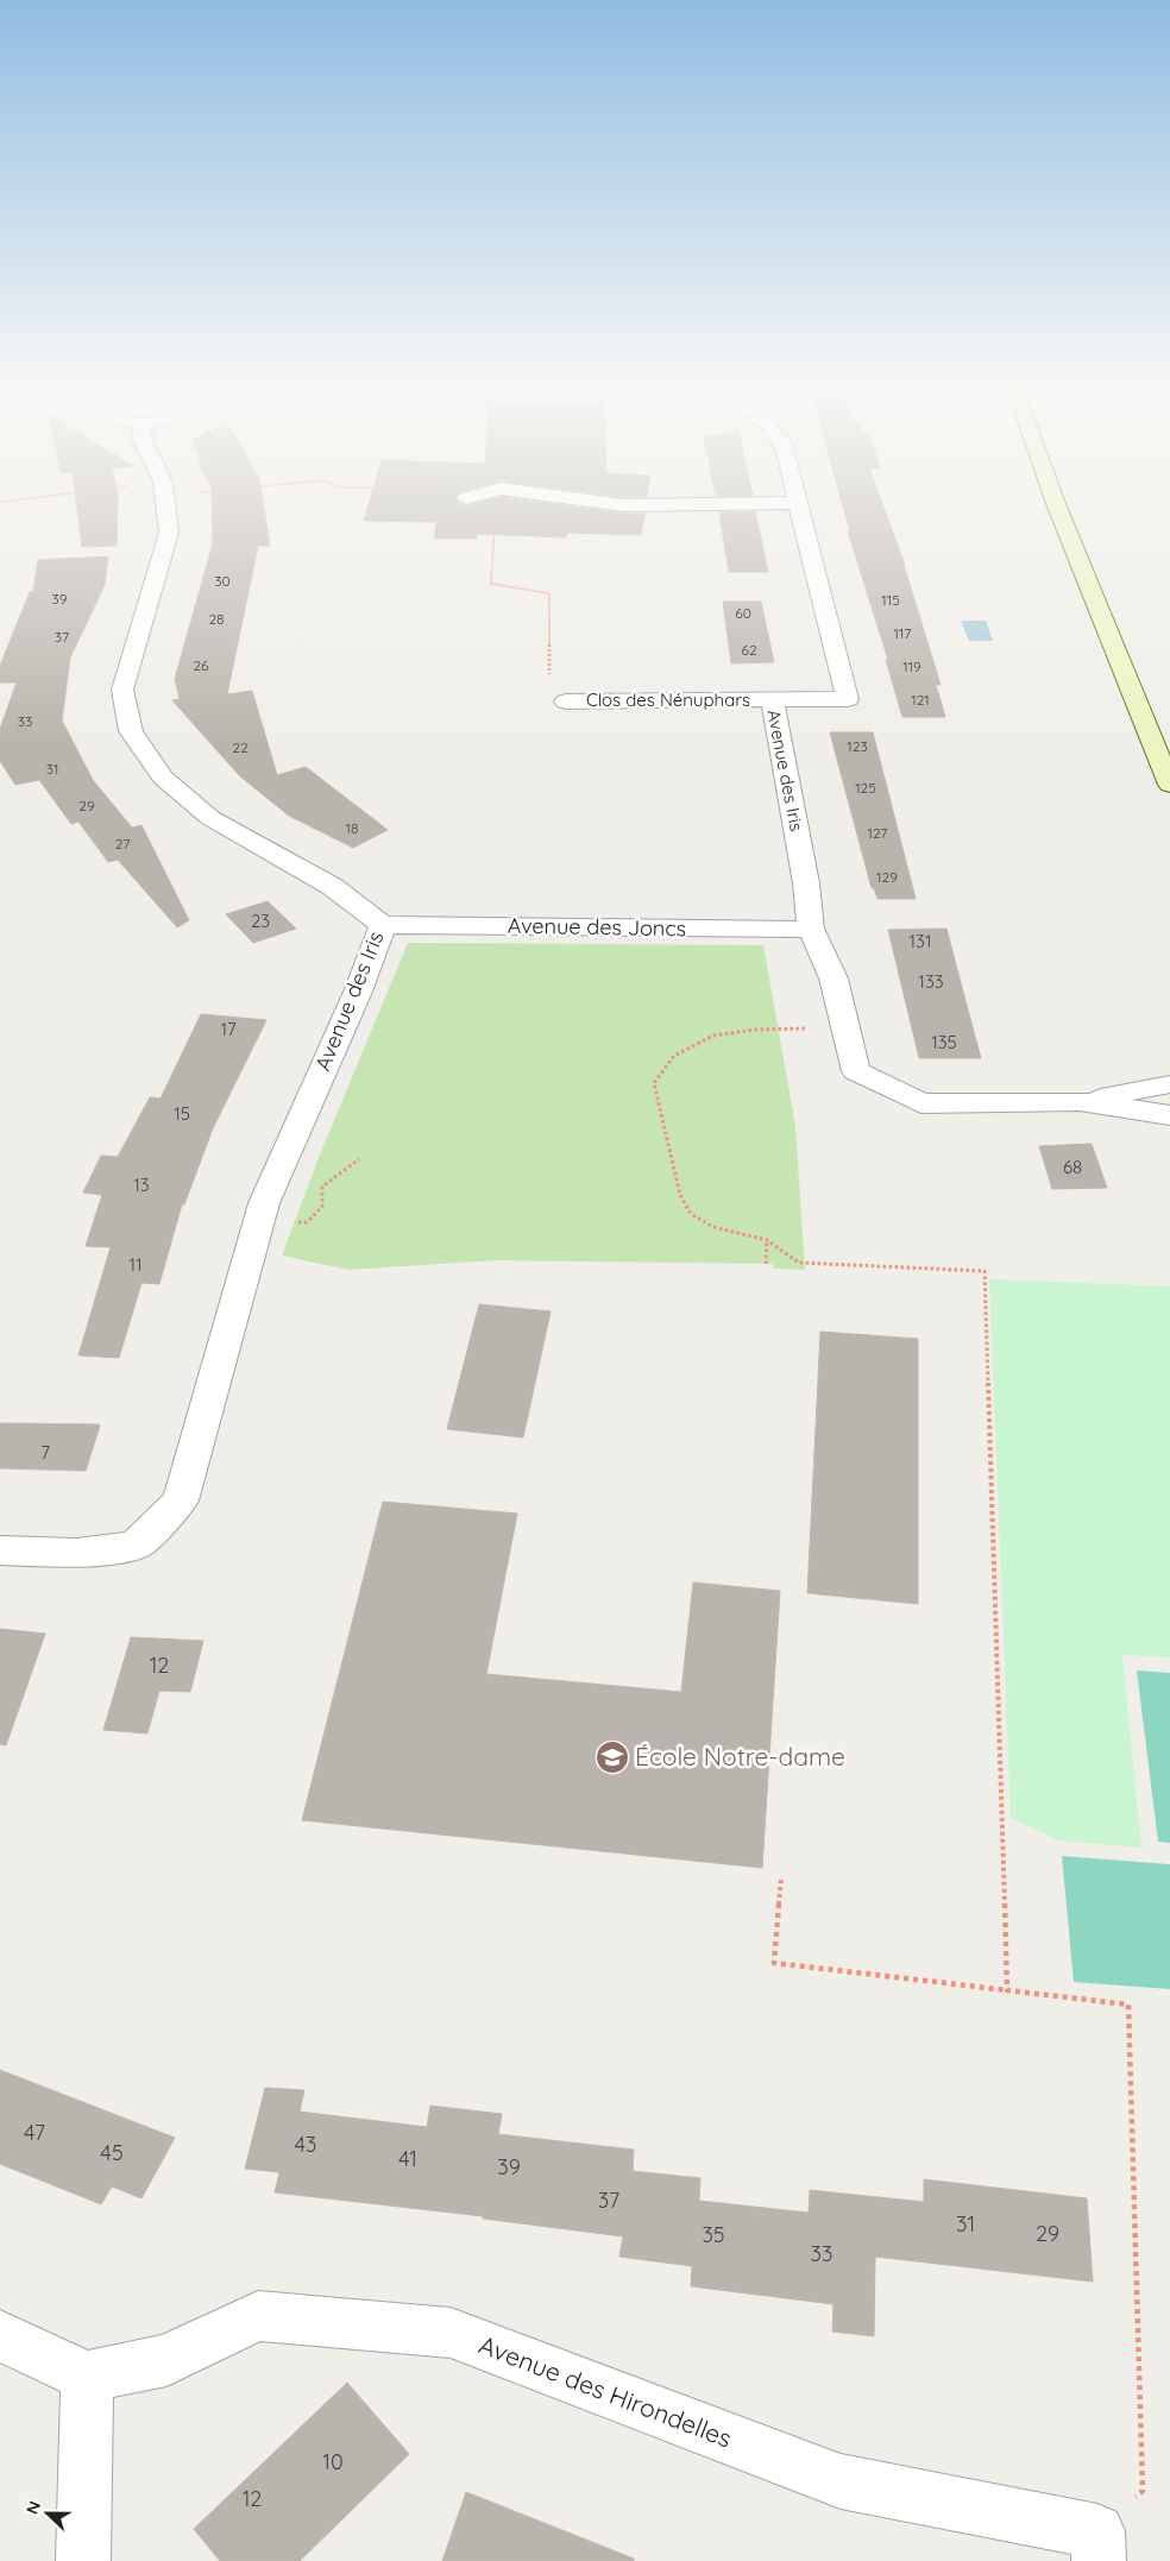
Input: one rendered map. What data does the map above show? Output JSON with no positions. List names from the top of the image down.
{
  "streets": {
    "street": [
      "Clos des Nénuphars",
      "Avenue des Iris",
      "Avenue des Joncs",
      "Avenue des Hirondelles"
    ]
  },
  "crossings": [
    ["Clos des Nénuphars", "Avenue des Iris"],
    ["Avenue des Iris", "Avenue des Joncs"]
  ],
  "places": {
    "school or university": ["École Notre-dame"]
  },
  "house_numbers": [
    "30",
    "39",
    "115",
    "60",
    "28",
    "117",
    "37",
    "62",
    "26",
    "119",
    "121",
    "33",
    "123",
    "22",
    "31",
    "125",
    "29",
    "18",
    "127",
    "27",
    "129",
    "23",
    "131",
    "133",
    "17",
    "135",
    "15",
    "68",
    "13",
    "11",
    "7",
    "12",
    "47",
    "43",
    "45",
    "41",
    "39",
    "37",
    "31",
    "29",
    "35",
    "33",
    "10",
    "12"
  ],
  "north": "left"
}
